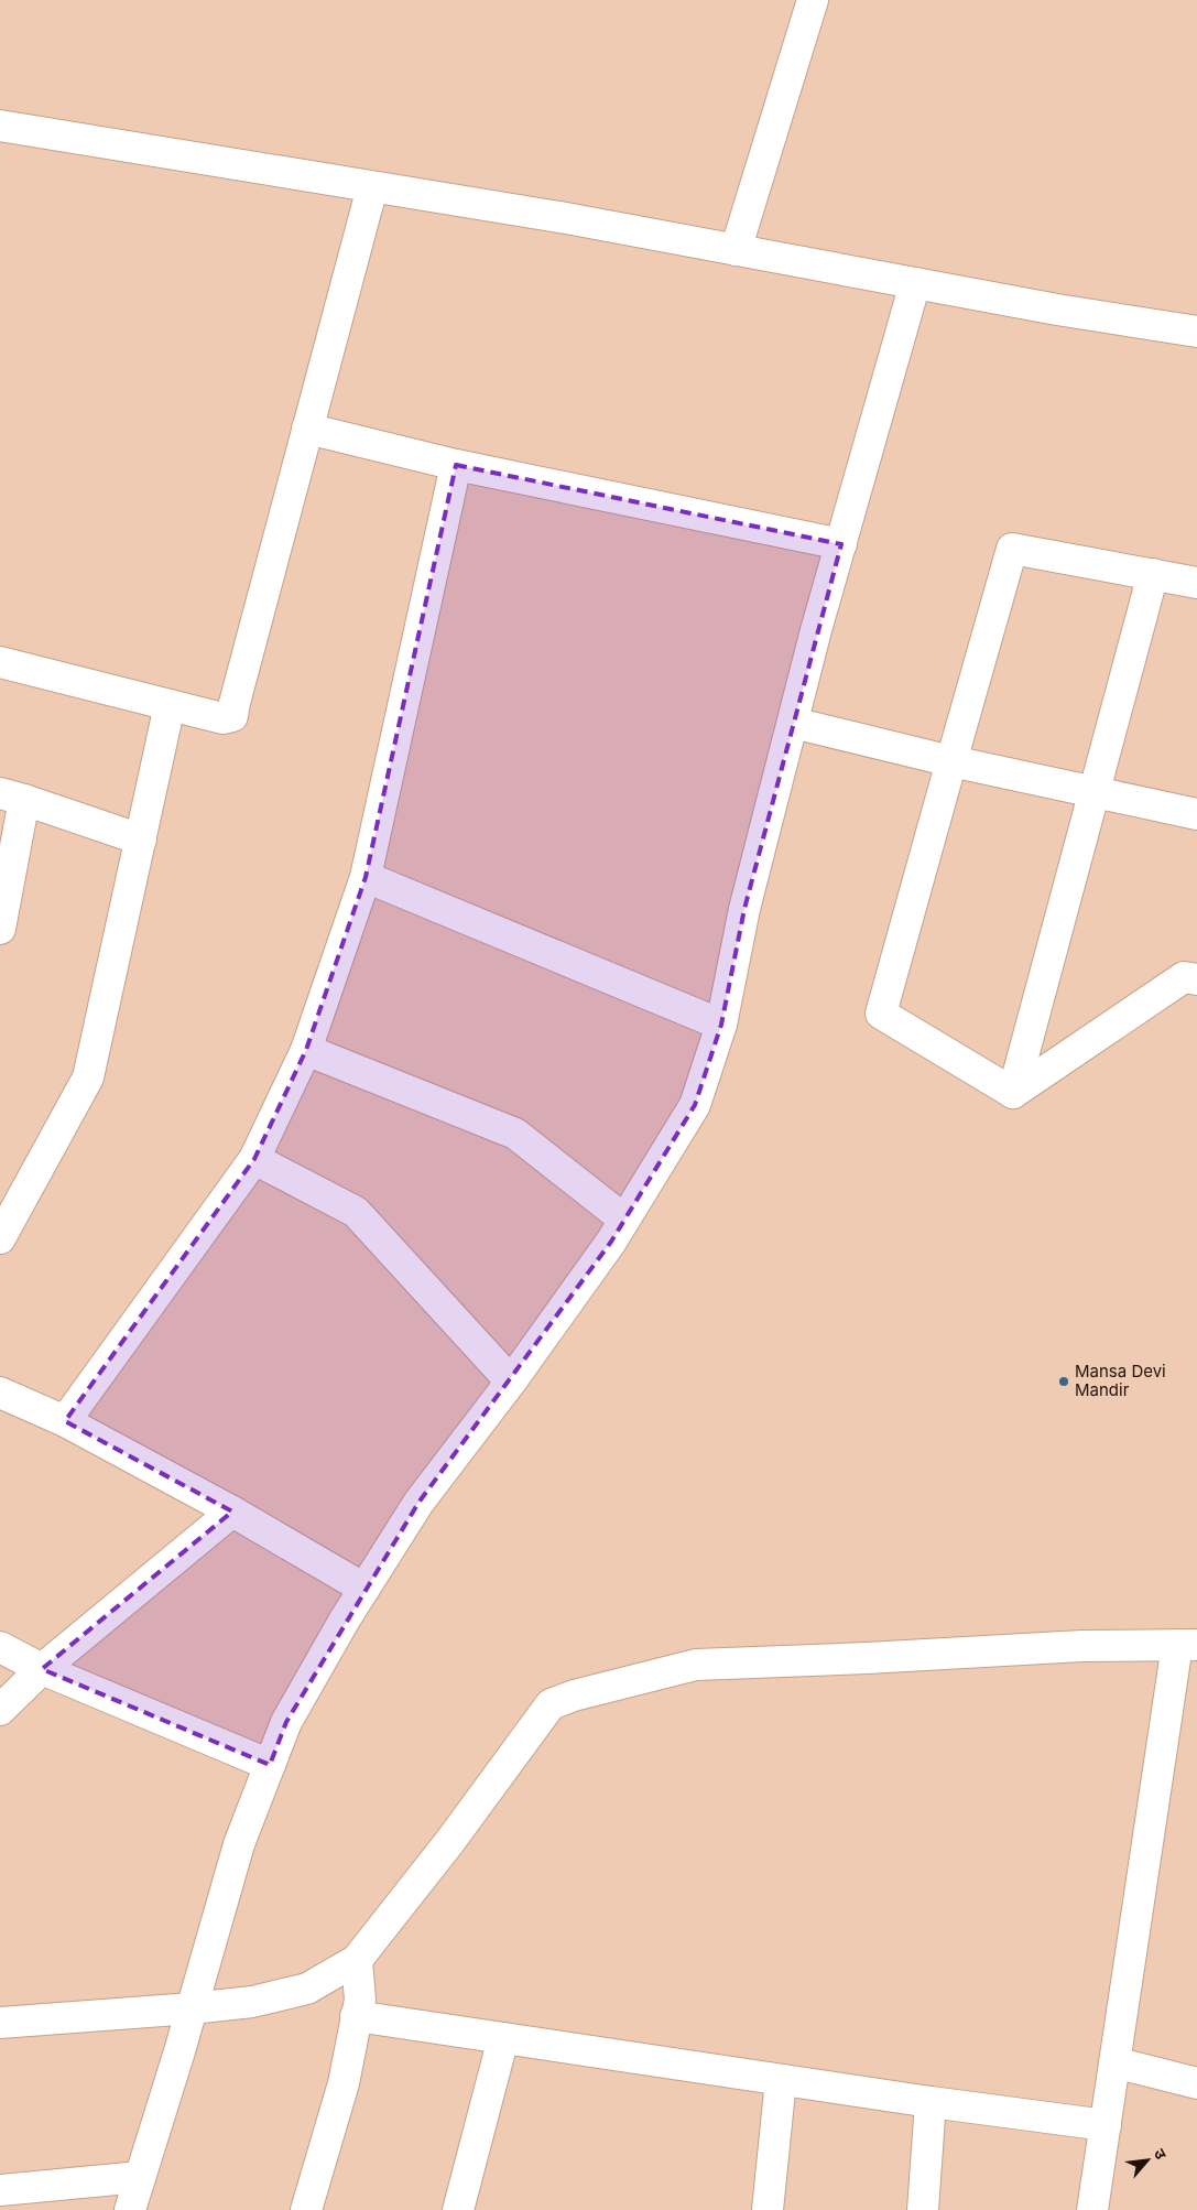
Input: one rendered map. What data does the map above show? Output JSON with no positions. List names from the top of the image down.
{
  "places": ["Mansa Devi Mandir"],
  "north": "top right"
}
